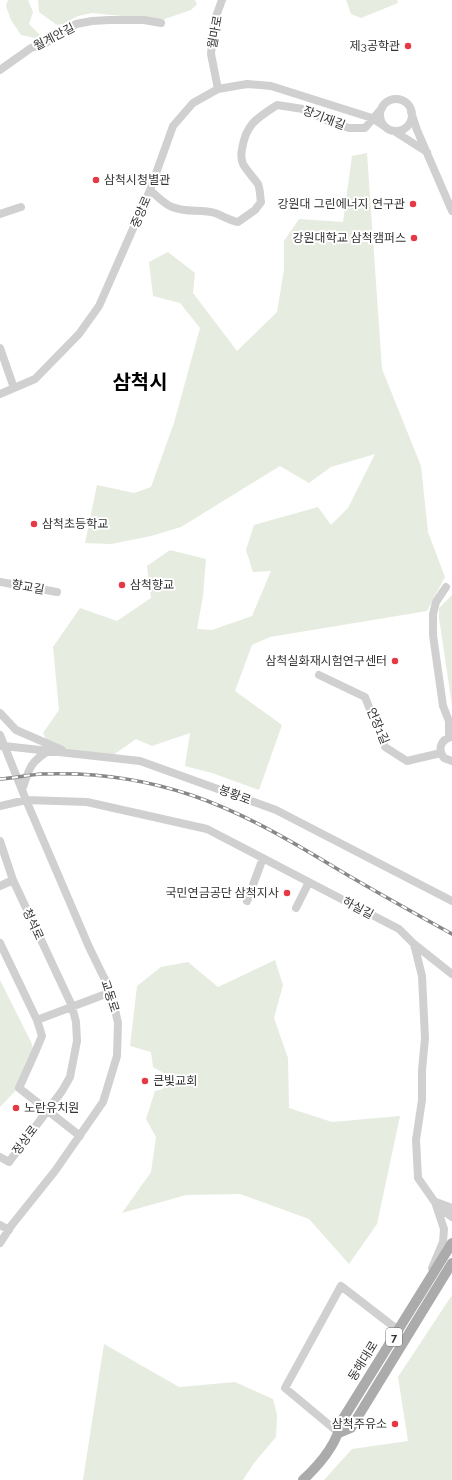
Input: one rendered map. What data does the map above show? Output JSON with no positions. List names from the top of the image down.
{
  "streets": {
    "main road": ["7", "동해대로"],
    "street": [
      "월마로",
      "월계안길",
      "장기재길",
      "중앙로",
      "향교길",
      "언장1길",
      "봉황로",
      "하실길",
      "청석로",
      "교동로",
      "정상로"
    ]
  },
  "crossings": [
    ["월마로", "중앙로"],
    ["장기재길", "중앙로"],
    ["봉황로", "교동로"],
    ["하실길", "교동로"],
    ["청석로", "정상로"]
  ],
  "districts": ["삼척시"],
  "places": [
    "제3공학관",
    "삼척시청별관",
    "강원대 그린에너지 연구관",
    "강원대학교 삼척캠퍼스",
    "삼척초등학교",
    "삼척향교",
    "삼척실화재시험연구센터",
    "국민연금공단 삼척지사",
    "큰빛교회",
    "노란유치원",
    "삼척주유소"
  ]
}
